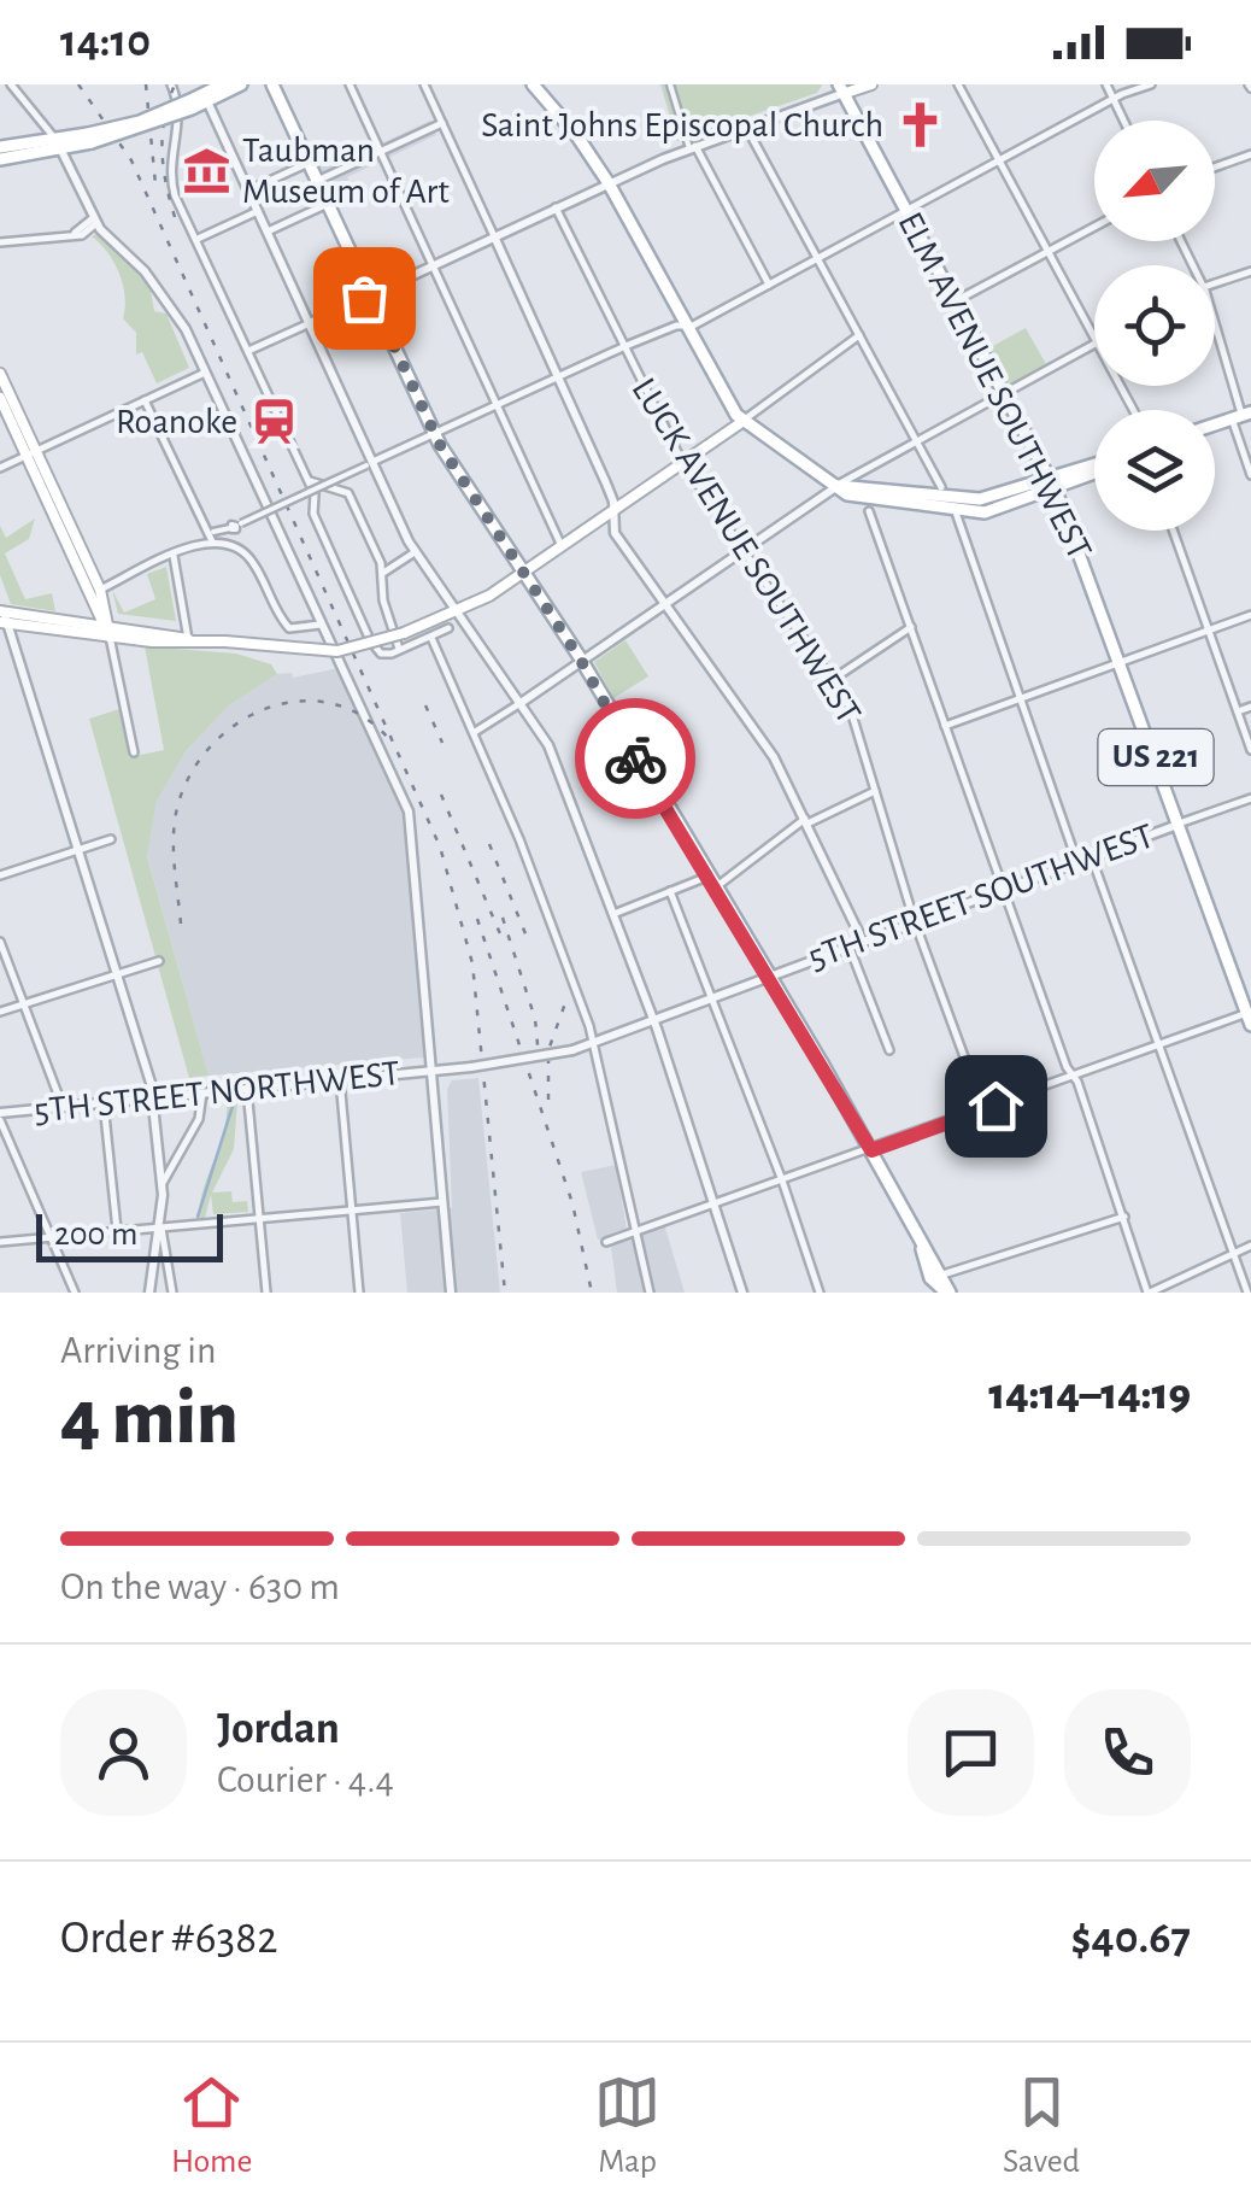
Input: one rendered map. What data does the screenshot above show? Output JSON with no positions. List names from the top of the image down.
{
  "streets": {
    "main road": ["ELM AVENUE SOUTHWEST", "US 221"],
    "street": ["LUCK AVENUE SOUTHWEST", "5TH STREET SOUTHWEST", "5TH STREET NORTHWEST"]
  },
  "crossings": [
    ["ELM AVENUE SOUTHWEST", "5TH STREET SOUTHWEST"],
    ["LUCK AVENUE SOUTHWEST", "5TH STREET SOUTHWEST"],
    ["5TH STREET SOUTHWEST", "5TH STREET NORTHWEST"]
  ],
  "places": {
    "church": ["Saint Johns Episcopal Church"],
    "museum": ["Taubman Museum of Art"],
    "station": ["Roanoke"]
  },
  "scale_bar": "200 m",
  "north": "bottom left",
  "page": {
    "status": "14:10",
    "scale": "200 m",
    "heading": ["4 min", "Arriving in", "14:14–14:19"],
    "panel": [
      "Jordan",
      "Courier · 4.4",
      "Order #6382",
      "$40.67"
    ],
    "bar": "On the way · 630 m",
    "tabs": ["Home", "Map", "Saved"]
  }
}
